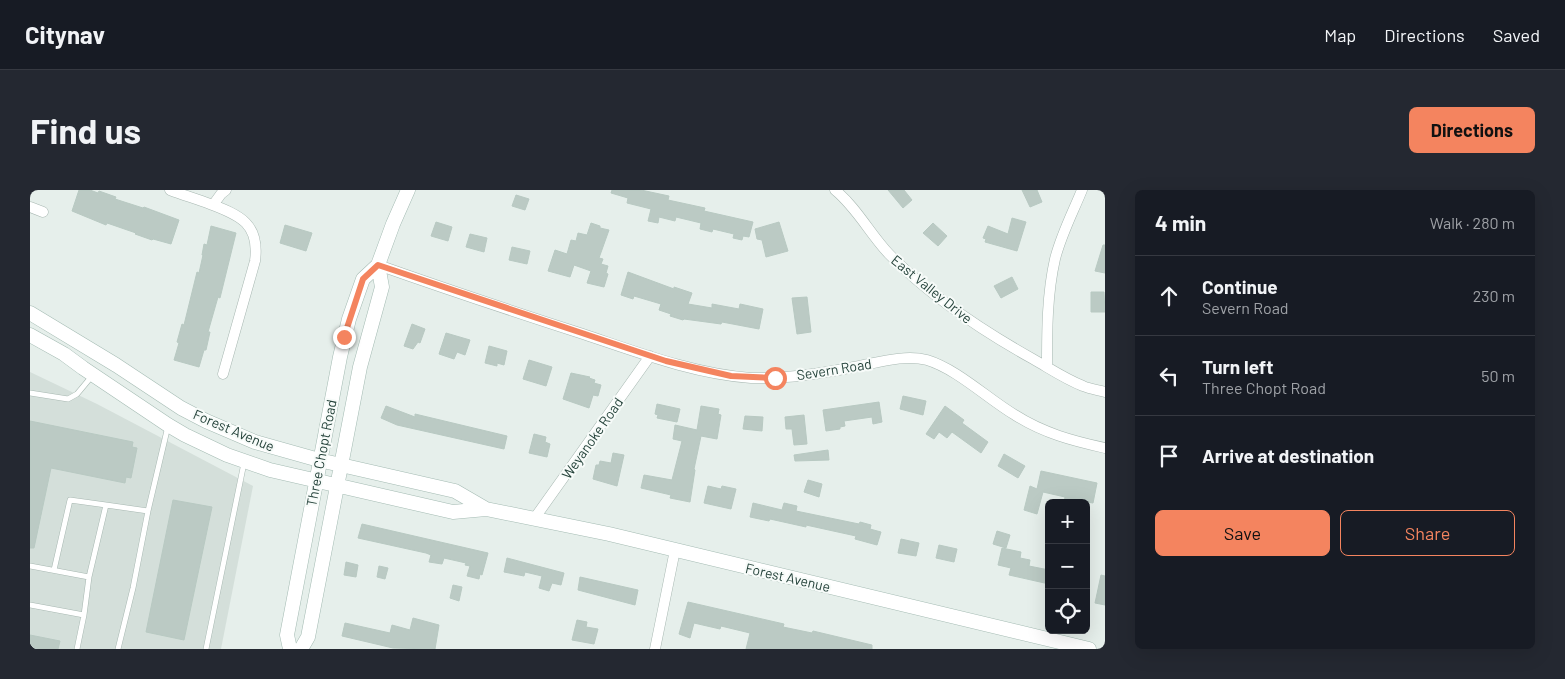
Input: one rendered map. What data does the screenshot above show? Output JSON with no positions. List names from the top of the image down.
{
  "streets": {
    "main road": ["Forest Avenue", "Three Chopt Road"],
    "street": ["East Valley Drive", "Severn Road", "Weyanoke Road"]
  },
  "crossings": [
    ["Severn Road", "Weyanoke Road"],
    ["Severn Road", "Three Chopt Road"],
    ["Forest Avenue", "Weyanoke Road"],
    ["Forest Avenue", "Three Chopt Road"]
  ],
  "page": {
    "header": "Citynav",
    "nav": ["Map", "Directions", "Saved"],
    "buttons": [
      "Directions",
      ["Save", "Share"]
    ],
    "title": "Find us",
    "heading": ["4 min", "Walk · 280 m"],
    "list": [
      ["Continue", "Severn Road", "230 m"],
      ["Turn left", "Three Chopt Road", "50 m"],
      "Arrive at destination"
    ],
    "map_buttons": ["+", "−"]
  }
}
